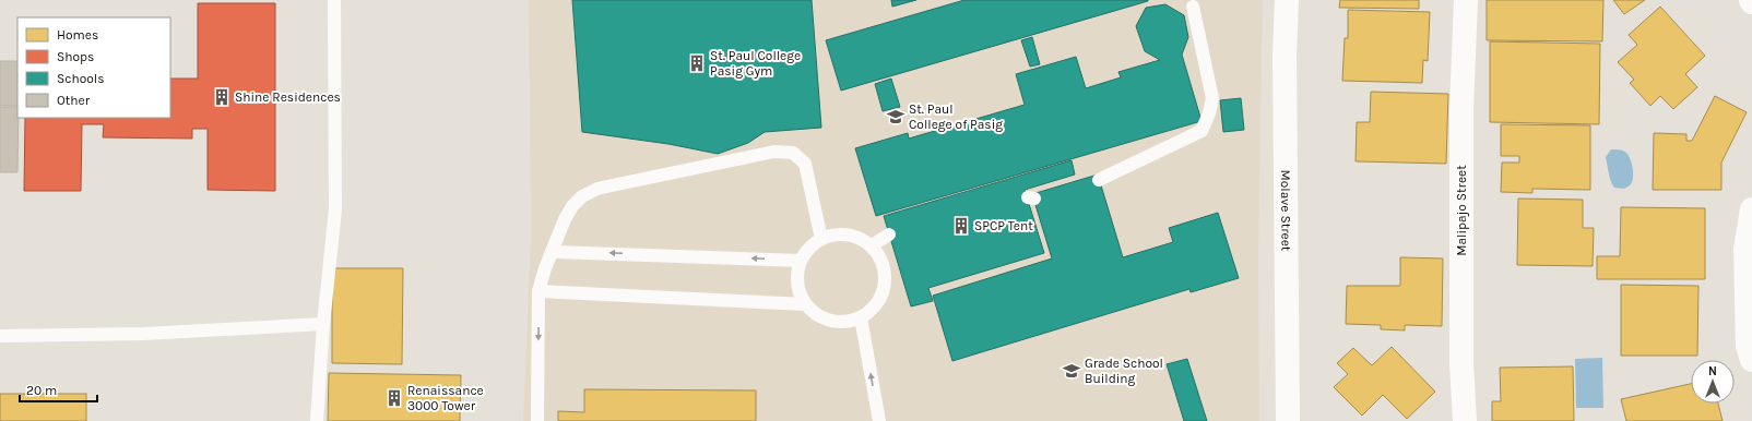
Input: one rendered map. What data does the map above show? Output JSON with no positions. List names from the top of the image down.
{
  "streets": {
    "street": ["Molave Street", "Malipajo Street"]
  },
  "places": {
    "building": [
      "St. Paul College Pasig Gym",
      "Shine Residences",
      "SPCP Tent",
      "Renaissance 3000 Tower"
    ],
    "school or university": ["St. Paul College of Pasig", "Grade School Building"]
  },
  "legend": [
    "Homes",
    "Shops",
    "Schools",
    "Other"
  ],
  "scale_bar": "20 m",
  "north": "top"
}
